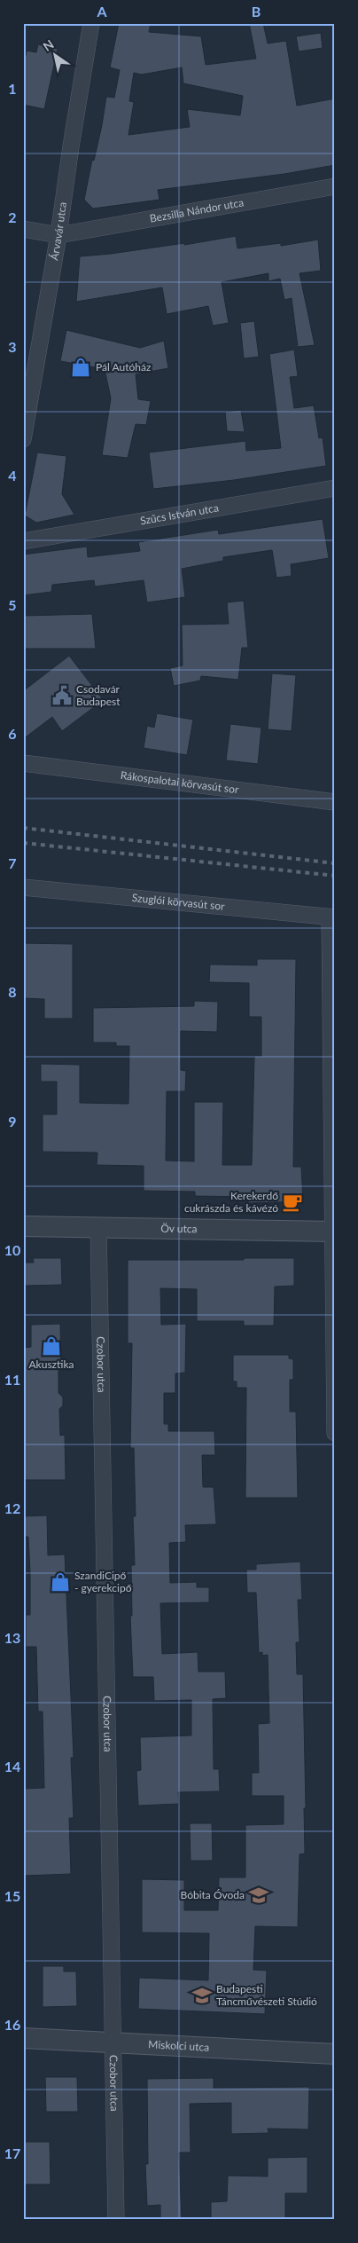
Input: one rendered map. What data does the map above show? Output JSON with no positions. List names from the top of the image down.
{
  "streets": {
    "street": [
      "Bezsilla Nándor utca",
      "Árvavár utca",
      "Szűcs István utca",
      "Rákospalotai körvasút sor",
      "Szuglói körvasút sor",
      "Öv utca",
      "Czobor utca",
      "Miskolci utca"
    ]
  },
  "crossings": [
    ["Bezsilla Nándor utca", "Árvavár utca"],
    ["Öv utca", "Czobor utca"],
    ["Czobor utca", "Miskolci utca"]
  ],
  "places": {
    "shop": ["Pál Autóház", "Akusztika", "SzandiCipő - gyerekcipő"],
    "public building": ["Csodavár Budapest"],
    "cafe": ["Kerekerdő cukrászda és kávézó"],
    "school or university": ["Bóbita Óvoda", "Budapesti Táncművészeti Stúdió"]
  },
  "north": "top left",
  "grid": {
    "columns": ["A", "B"],
    "rows": [
      "1",
      "2",
      "3",
      "4",
      "5",
      "6",
      "7",
      "8",
      "9",
      "10",
      "11",
      "12",
      "13",
      "14",
      "15",
      "16",
      "17"
    ]
  }
}
